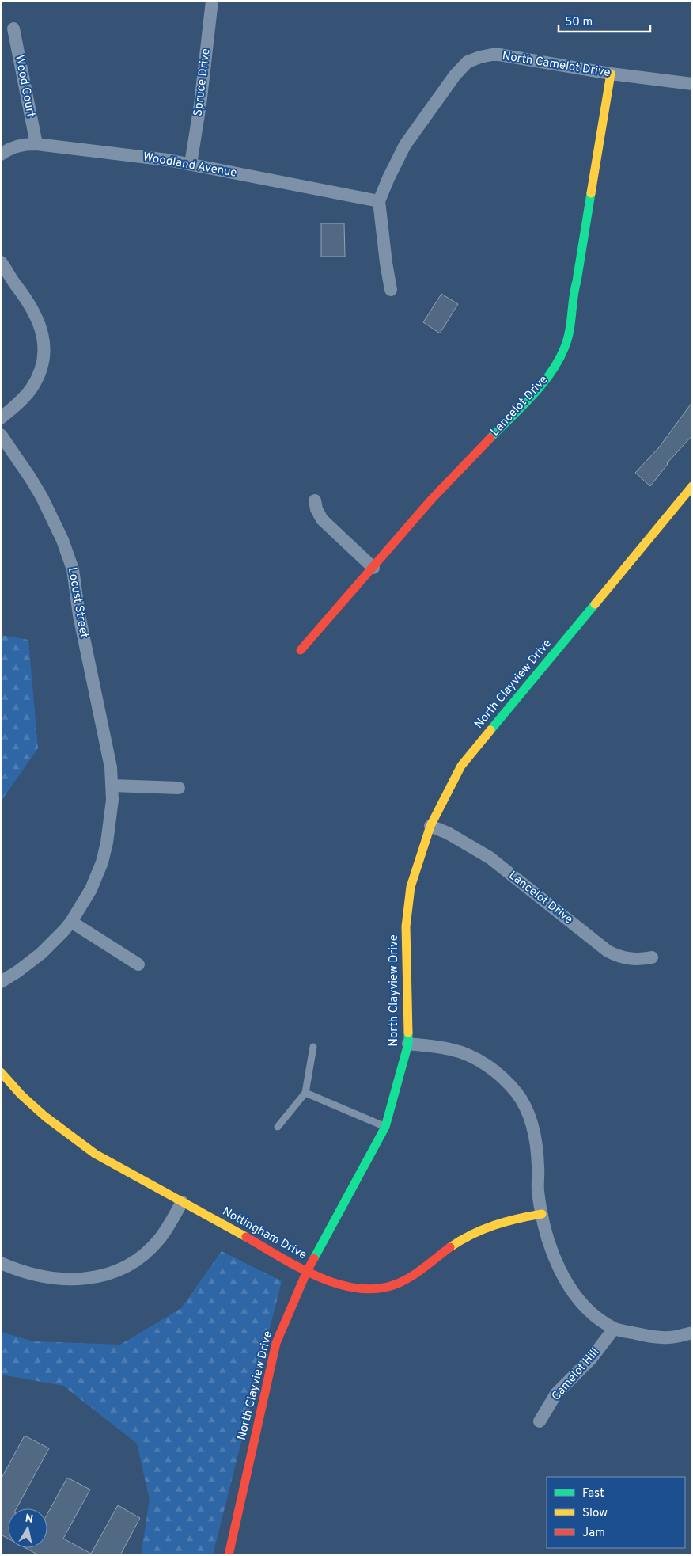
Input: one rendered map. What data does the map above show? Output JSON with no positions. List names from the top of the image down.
{
  "streets": {
    "street": [
      "North Camelot Drive",
      "Spruce Drive",
      "Wood Court",
      "Woodland Avenue",
      "Lancelot Drive",
      "Locust Street",
      "North Clayview Drive",
      "Nottingham Drive",
      "Camelot Hill"
    ]
  },
  "crossings": [
    ["North Camelot Drive", "Woodland Avenue"],
    ["North Camelot Drive", "Lancelot Drive"],
    ["Spruce Drive", "Woodland Avenue"],
    ["Wood Court", "Woodland Avenue"],
    ["Lancelot Drive", "North Clayview Drive"],
    ["North Clayview Drive", "Nottingham Drive"]
  ],
  "legend": ["Fast", "Slow", "Jam"],
  "scale_bar": "50 m",
  "north": "top"
}
